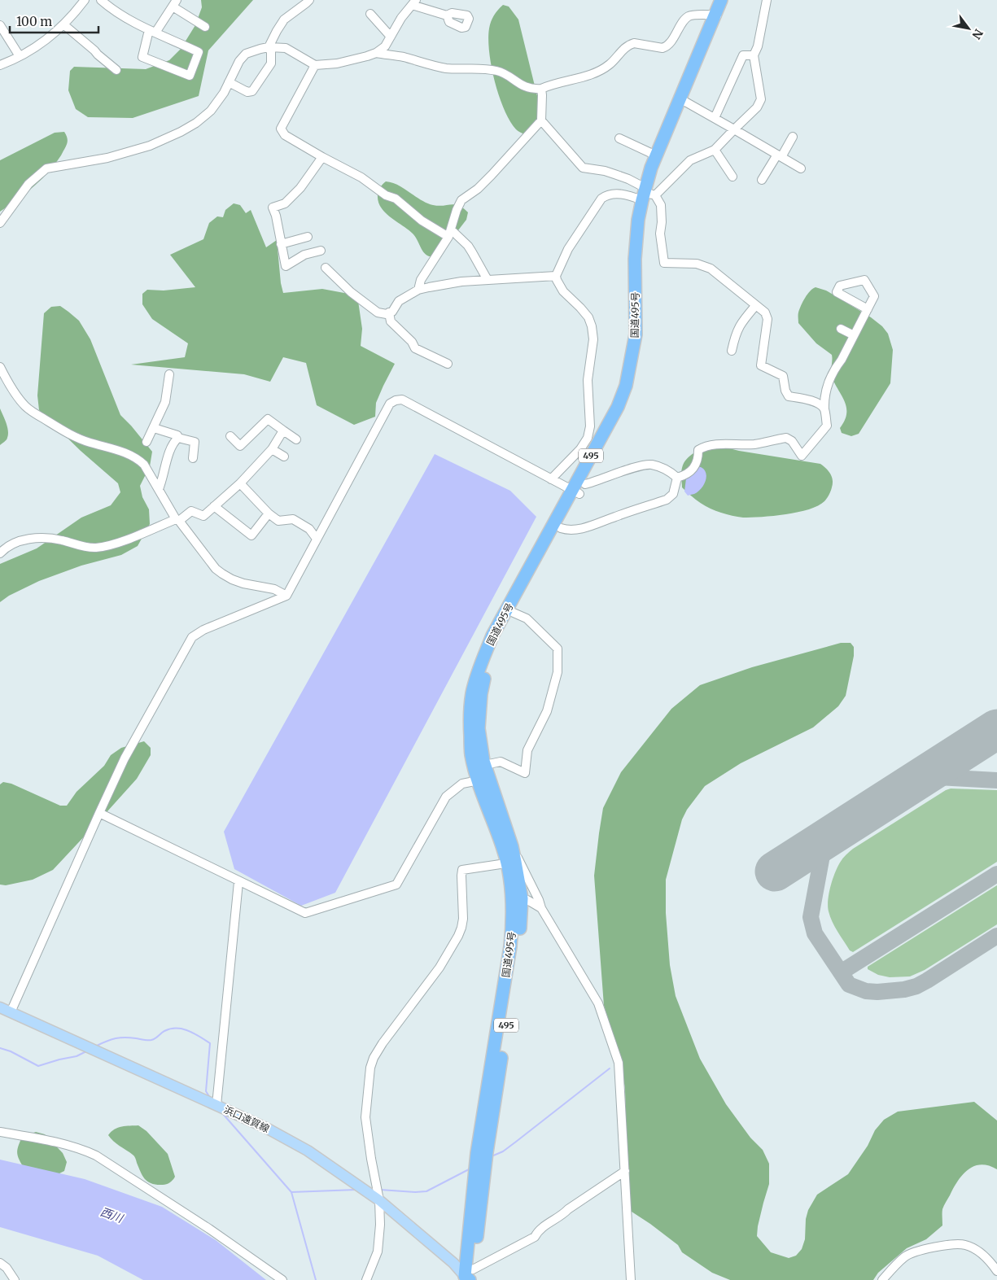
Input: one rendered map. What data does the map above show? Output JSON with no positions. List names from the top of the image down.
{
  "streets": {
    "highway": ["国道495号", "495"],
    "main road": ["浜口遠賀線"]
  },
  "crossings": [
    ["国道495号", "浜口遠賀線"]
  ],
  "water": ["西川"],
  "scale_bar": "100 m",
  "north": "bottom right"
}
